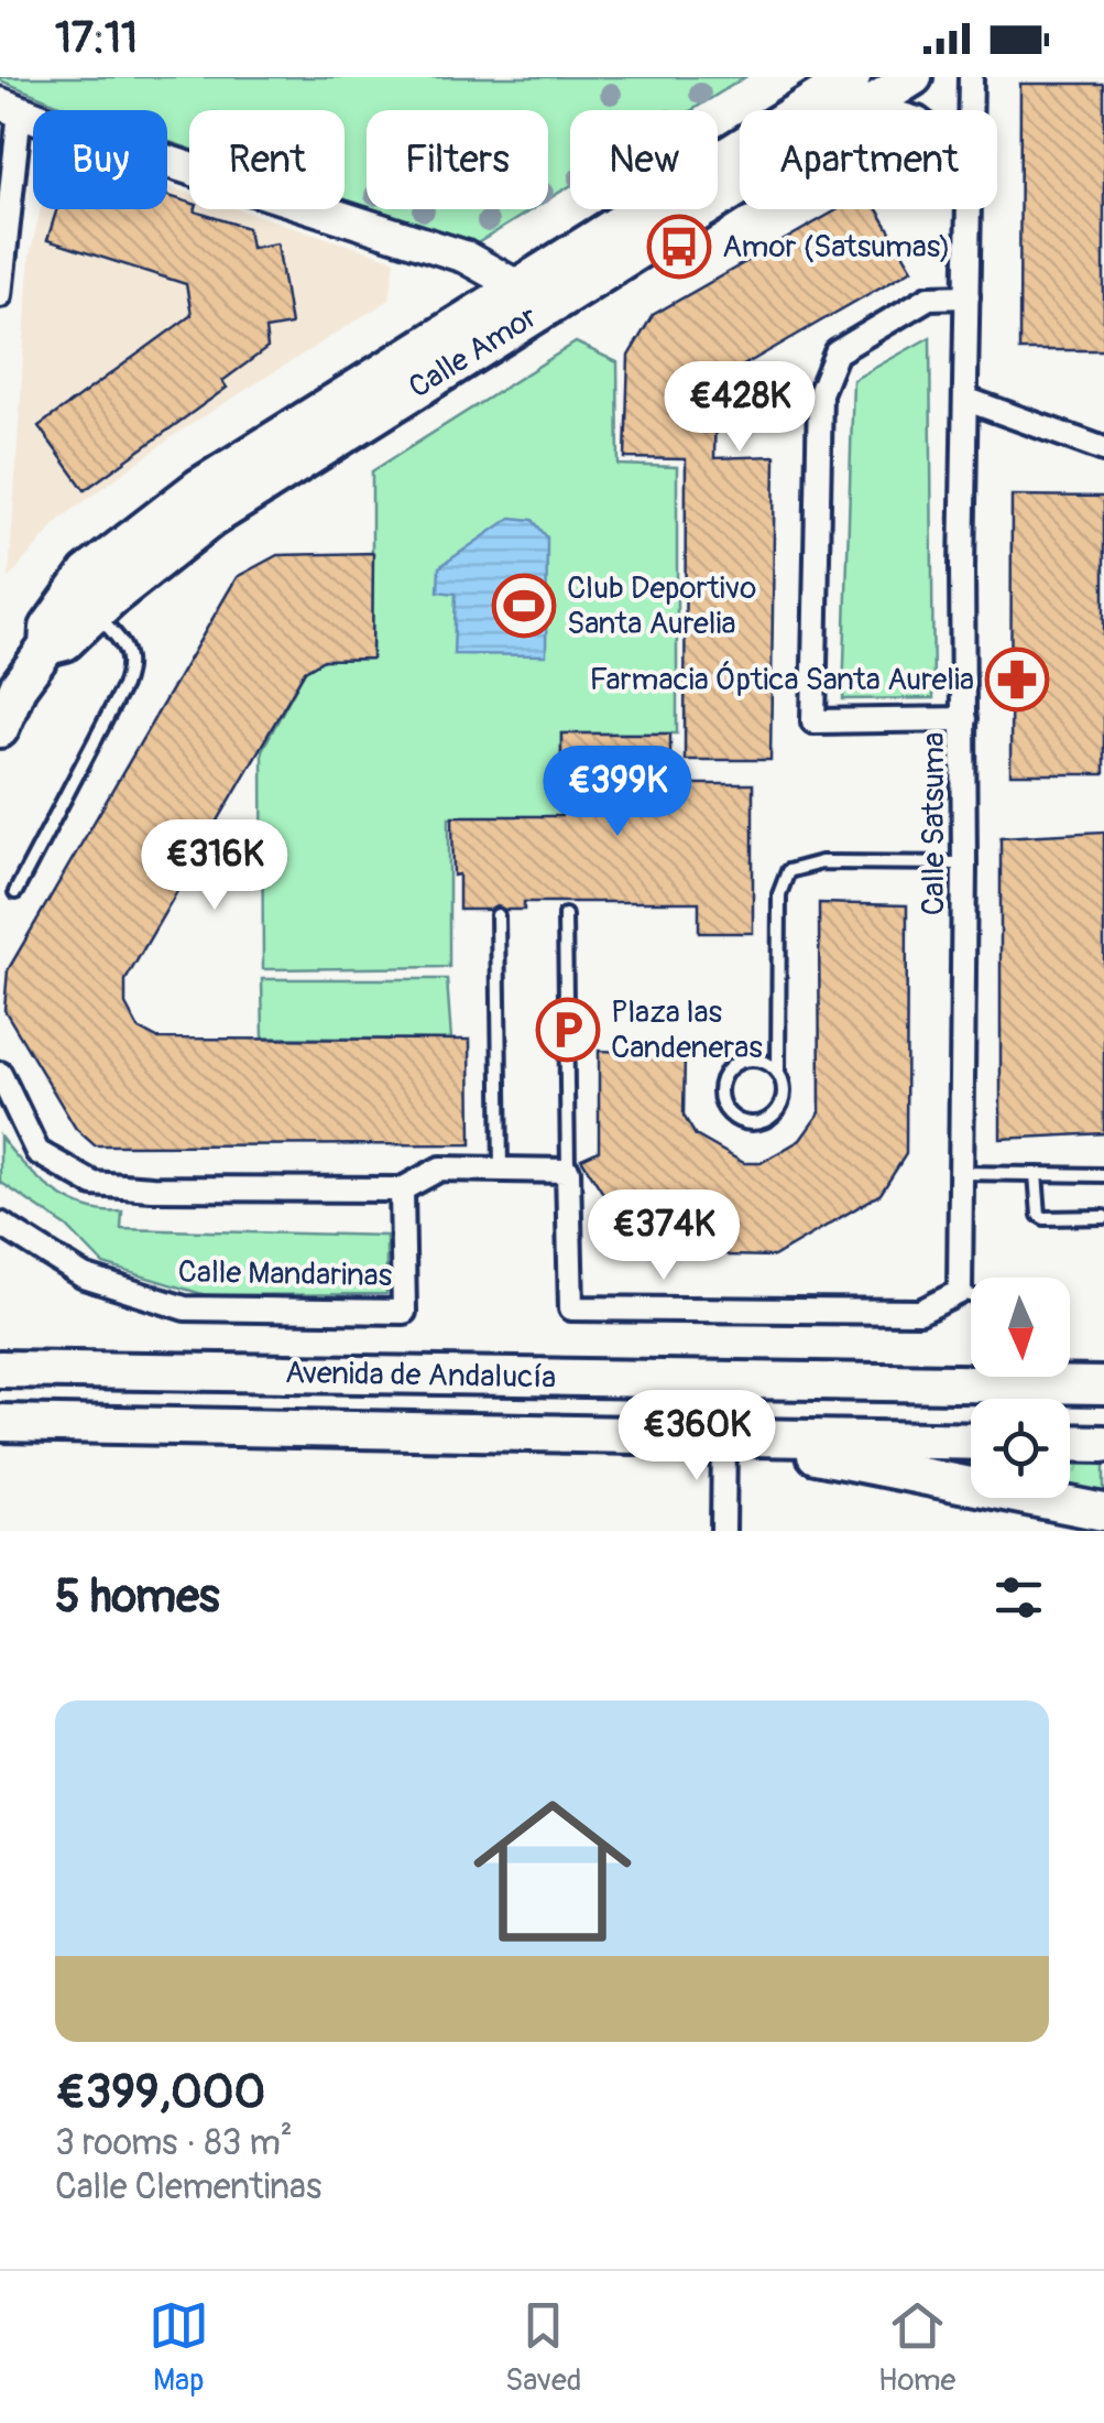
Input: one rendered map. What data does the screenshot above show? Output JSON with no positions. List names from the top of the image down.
{
  "streets": {
    "main road": ["Calle Amor", "Avenida de Andalucía"],
    "street": ["Calle Satsuma", "Calle Mandarinas"]
  },
  "places": {
    "bus stop": ["Amor (Satsumas)"],
    "sports": ["Club Deportivo Santa Aurelia"],
    "pharmacy": ["Farmacia Óptica Santa Aurelia"],
    "parking": ["Plaza las Candeneras"]
  },
  "north": "bottom",
  "page": {
    "status": "17:11",
    "chip": [
      "Buy",
      "Rent",
      "Filters",
      "New",
      "Apartment"
    ],
    "price": [
      "€428K",
      "€399K",
      "€316K",
      "€374K",
      "€360K"
    ],
    "heading": "5 homes",
    "list": [
      {
        "name": "€399,000",
        "note": "3 rooms · 83 m² · Calle Clementinas"
      }
    ],
    "tabs": ["Map", "Saved", "Home"]
  }
}
